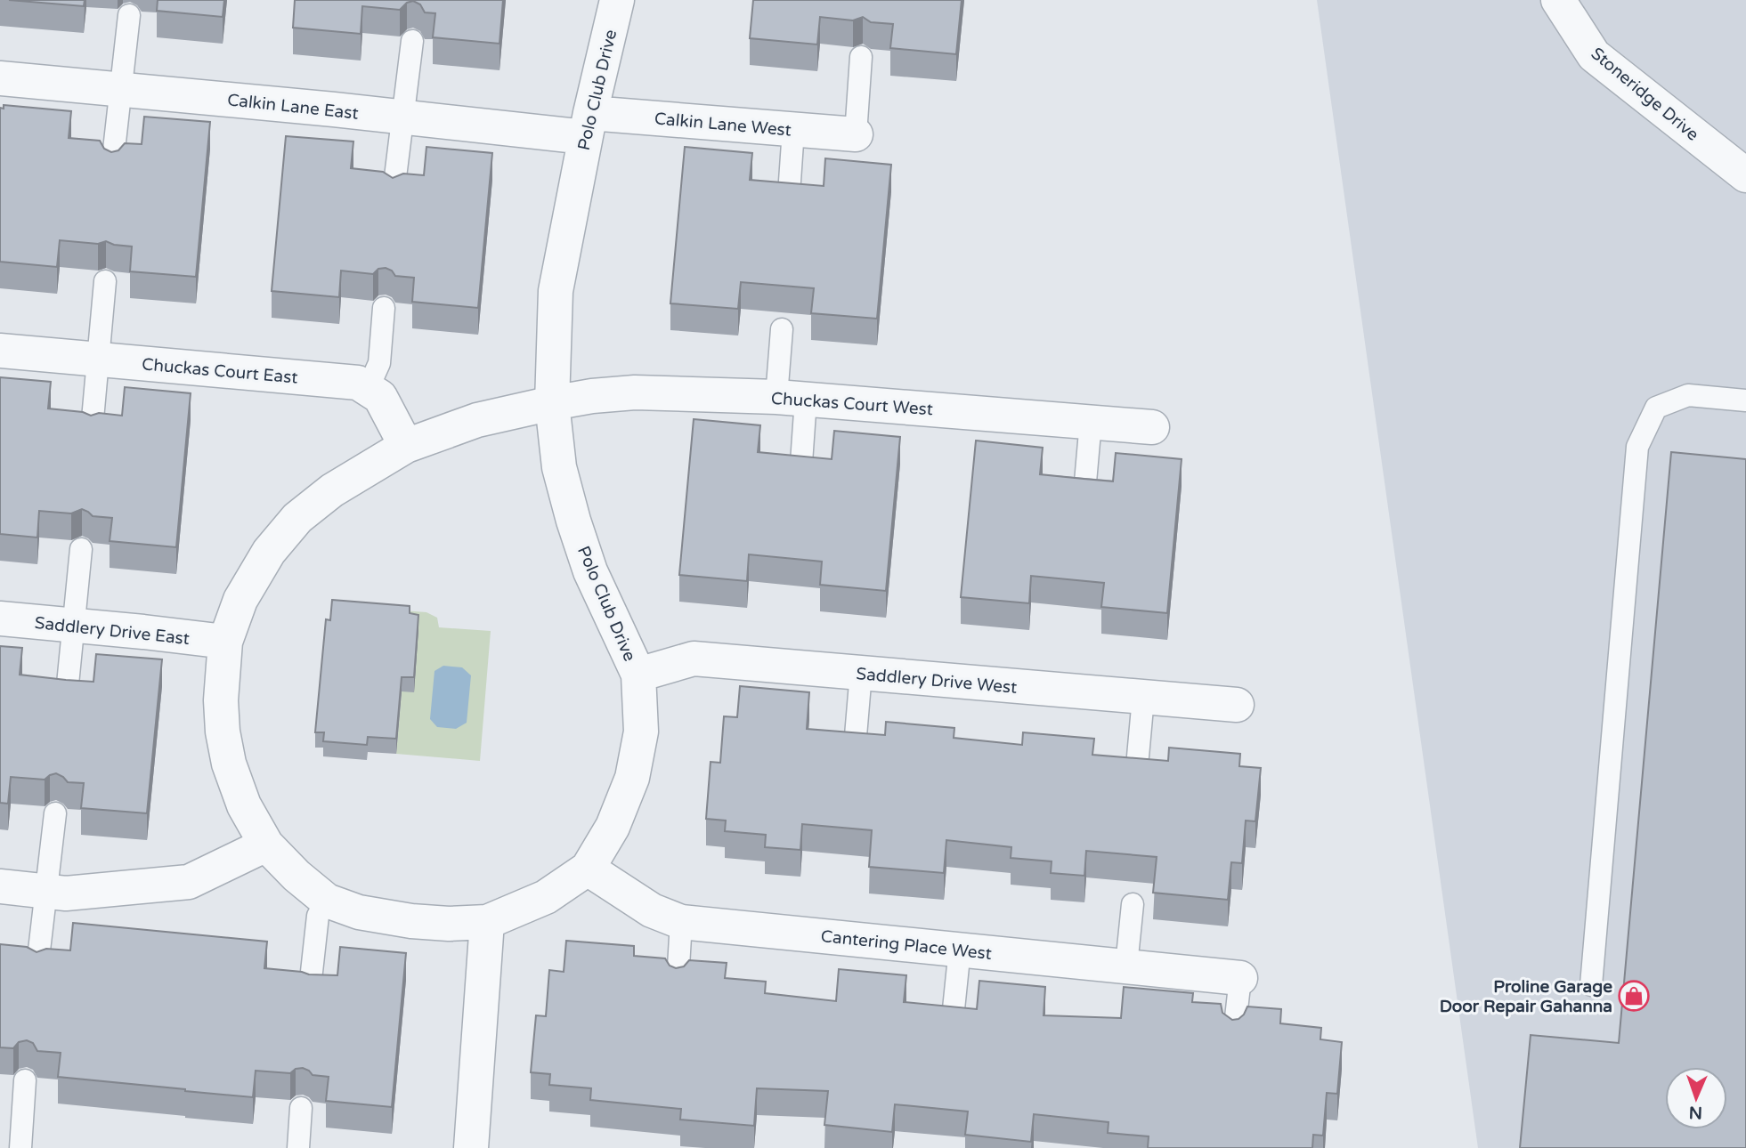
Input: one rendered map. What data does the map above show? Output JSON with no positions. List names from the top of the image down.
{
  "streets": {
    "street": [
      "Polo Club Drive",
      "Stoneridge Drive",
      "Calkin Lane East",
      "Calkin Lane West",
      "Chuckas Court East",
      "Chuckas Court West",
      "Saddlery Drive East",
      "Saddlery Drive West",
      "Cantering Place West"
    ]
  },
  "crossings": [
    ["Polo Club Drive", "Calkin Lane East"],
    ["Polo Club Drive", "Calkin Lane West"],
    ["Polo Club Drive", "Chuckas Court West"],
    ["Polo Club Drive", "Saddlery Drive East"],
    ["Polo Club Drive", "Saddlery Drive West"],
    ["Polo Club Drive", "Cantering Place West"],
    ["Calkin Lane East", "Calkin Lane West"]
  ],
  "places": {
    "shop": ["Proline Garage Door Repair Gahanna"]
  },
  "north": "bottom"
}
